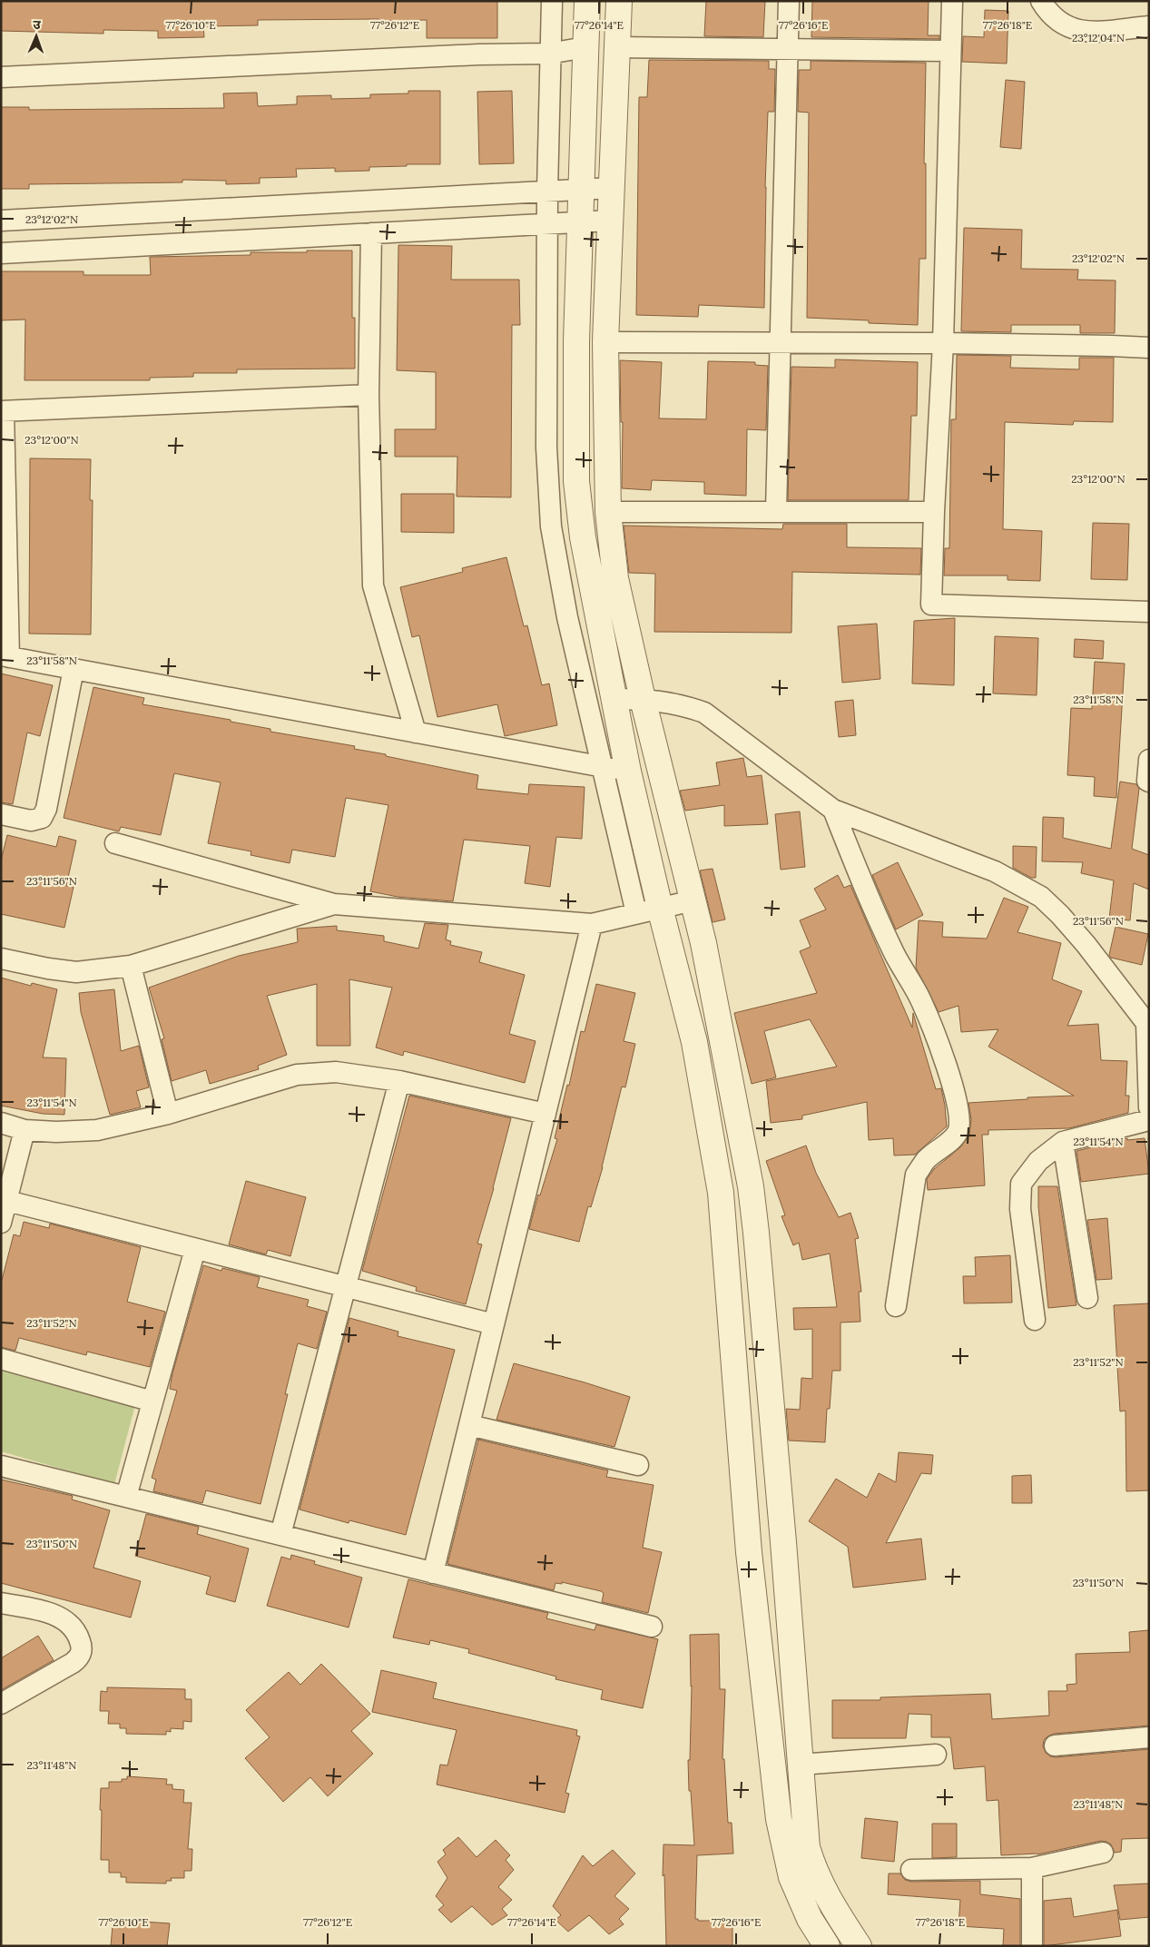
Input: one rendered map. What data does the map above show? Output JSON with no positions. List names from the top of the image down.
{
  "north": "top",
  "coordinates": [
    "77°26'10\"E",
    "77°26'12\"E",
    "77°26'14\"E",
    "77°26'16\"E",
    "77°26'18\"E",
    "23°12'04\"N",
    "23°12'02\"N",
    "23°12'00\"N",
    "23°11'58\"N",
    "23°11'56\"N",
    "23°11'54\"N",
    "23°11'52\"N",
    "23°11'50\"N",
    "23°11'48\"N"
  ]
}
